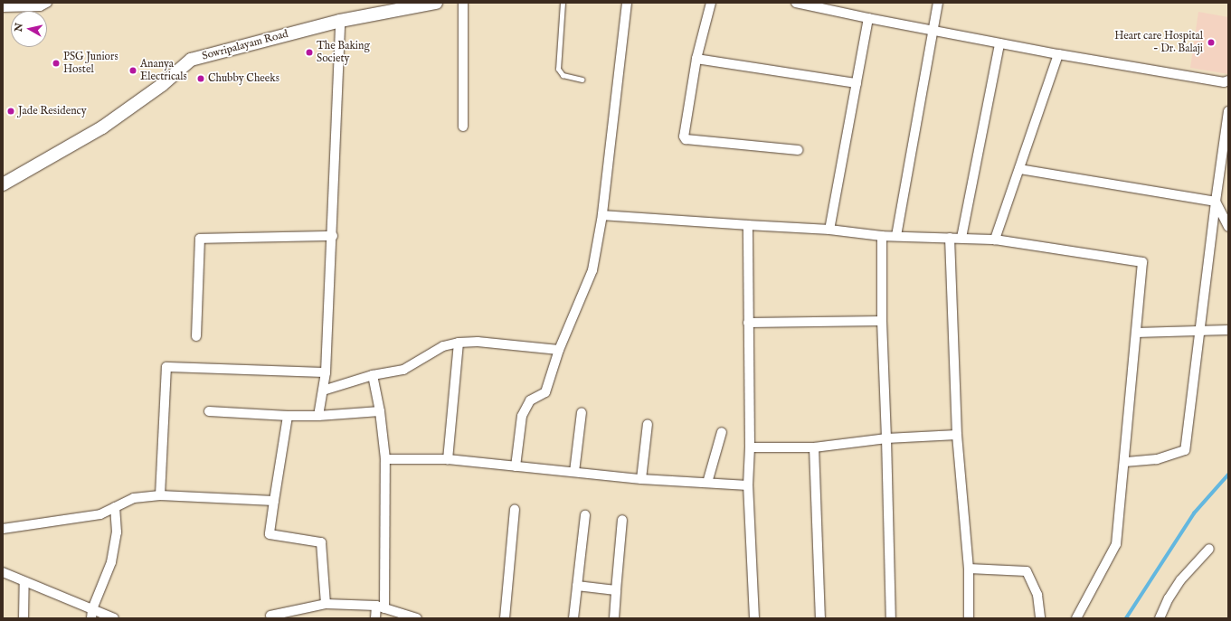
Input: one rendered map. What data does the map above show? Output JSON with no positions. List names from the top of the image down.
{
  "streets": {
    "street": ["Sowripalayam Road"]
  },
  "places": [
    "Heart care Hospital - Dr. Balaji",
    "The Baking Society",
    "PSG Juniors Hostel",
    "Ananya Electricals",
    "Chubby Cheeks",
    "Jade Residency"
  ],
  "north": "left"
}
